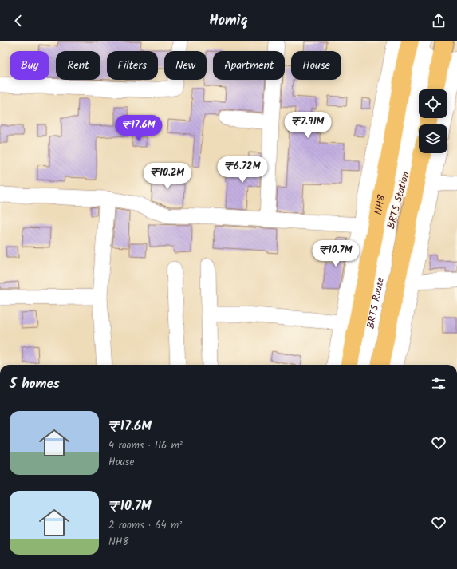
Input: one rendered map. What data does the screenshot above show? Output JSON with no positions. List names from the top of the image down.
{
  "streets": {
    "main road": ["NH8"],
    "street": ["BRTS Station", "BRTS Route"]
  },
  "crossings": [
    ["BRTS Station", "BRTS Route"]
  ],
  "page": {
    "header": "Homiq",
    "chip": [
      "Buy",
      "Rent",
      "Filters",
      "New",
      "Apartment",
      "House"
    ],
    "price": [
      "₹7.91M",
      "₹17.6M",
      "₹6.72M",
      "₹10.2M",
      "₹10.7M"
    ],
    "heading": "5 homes",
    "list": [
      {
        "name": "₹17.6M",
        "note": "4 rooms · 116 m² · House"
      },
      {
        "name": "₹10.7M",
        "note": "2 rooms · 64 m² · NH8"
      }
    ]
  }
}
